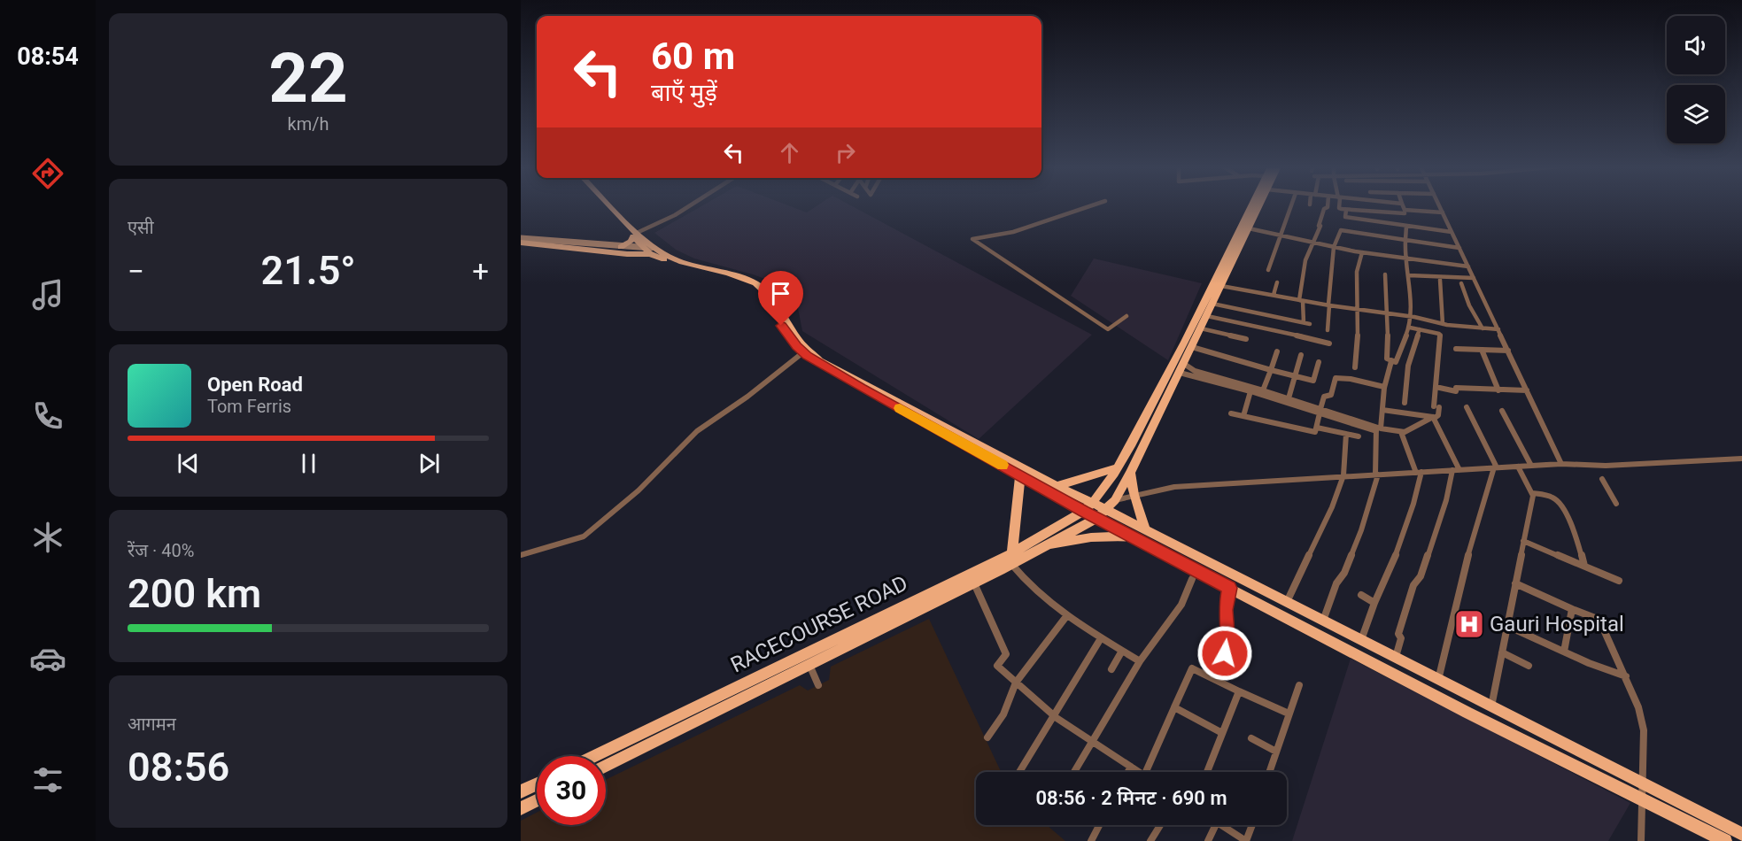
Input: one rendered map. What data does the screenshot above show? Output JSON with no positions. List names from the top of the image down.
{
  "streets": {
    "main road": ["RACECOURSE ROAD"]
  },
  "places": {
    "hospital": ["Gauri Hospital"]
  },
  "page": {
    "tabs": "08:54",
    "tile": [
      ["22", "km/h"],
      "एसी",
      ["रेंज · 40%", "200 km"],
      ["आगमन", "08:56"]
    ],
    "turn": ["60 m", "बाएँ मुड़ें"],
    "heat": ["−", "21.5°", "+"],
    "song": ["Open Road", "Tom Ferris"],
    "limit": "30",
    "trip": "08:56 · 2 मिनट · 690 m"
  }
}
